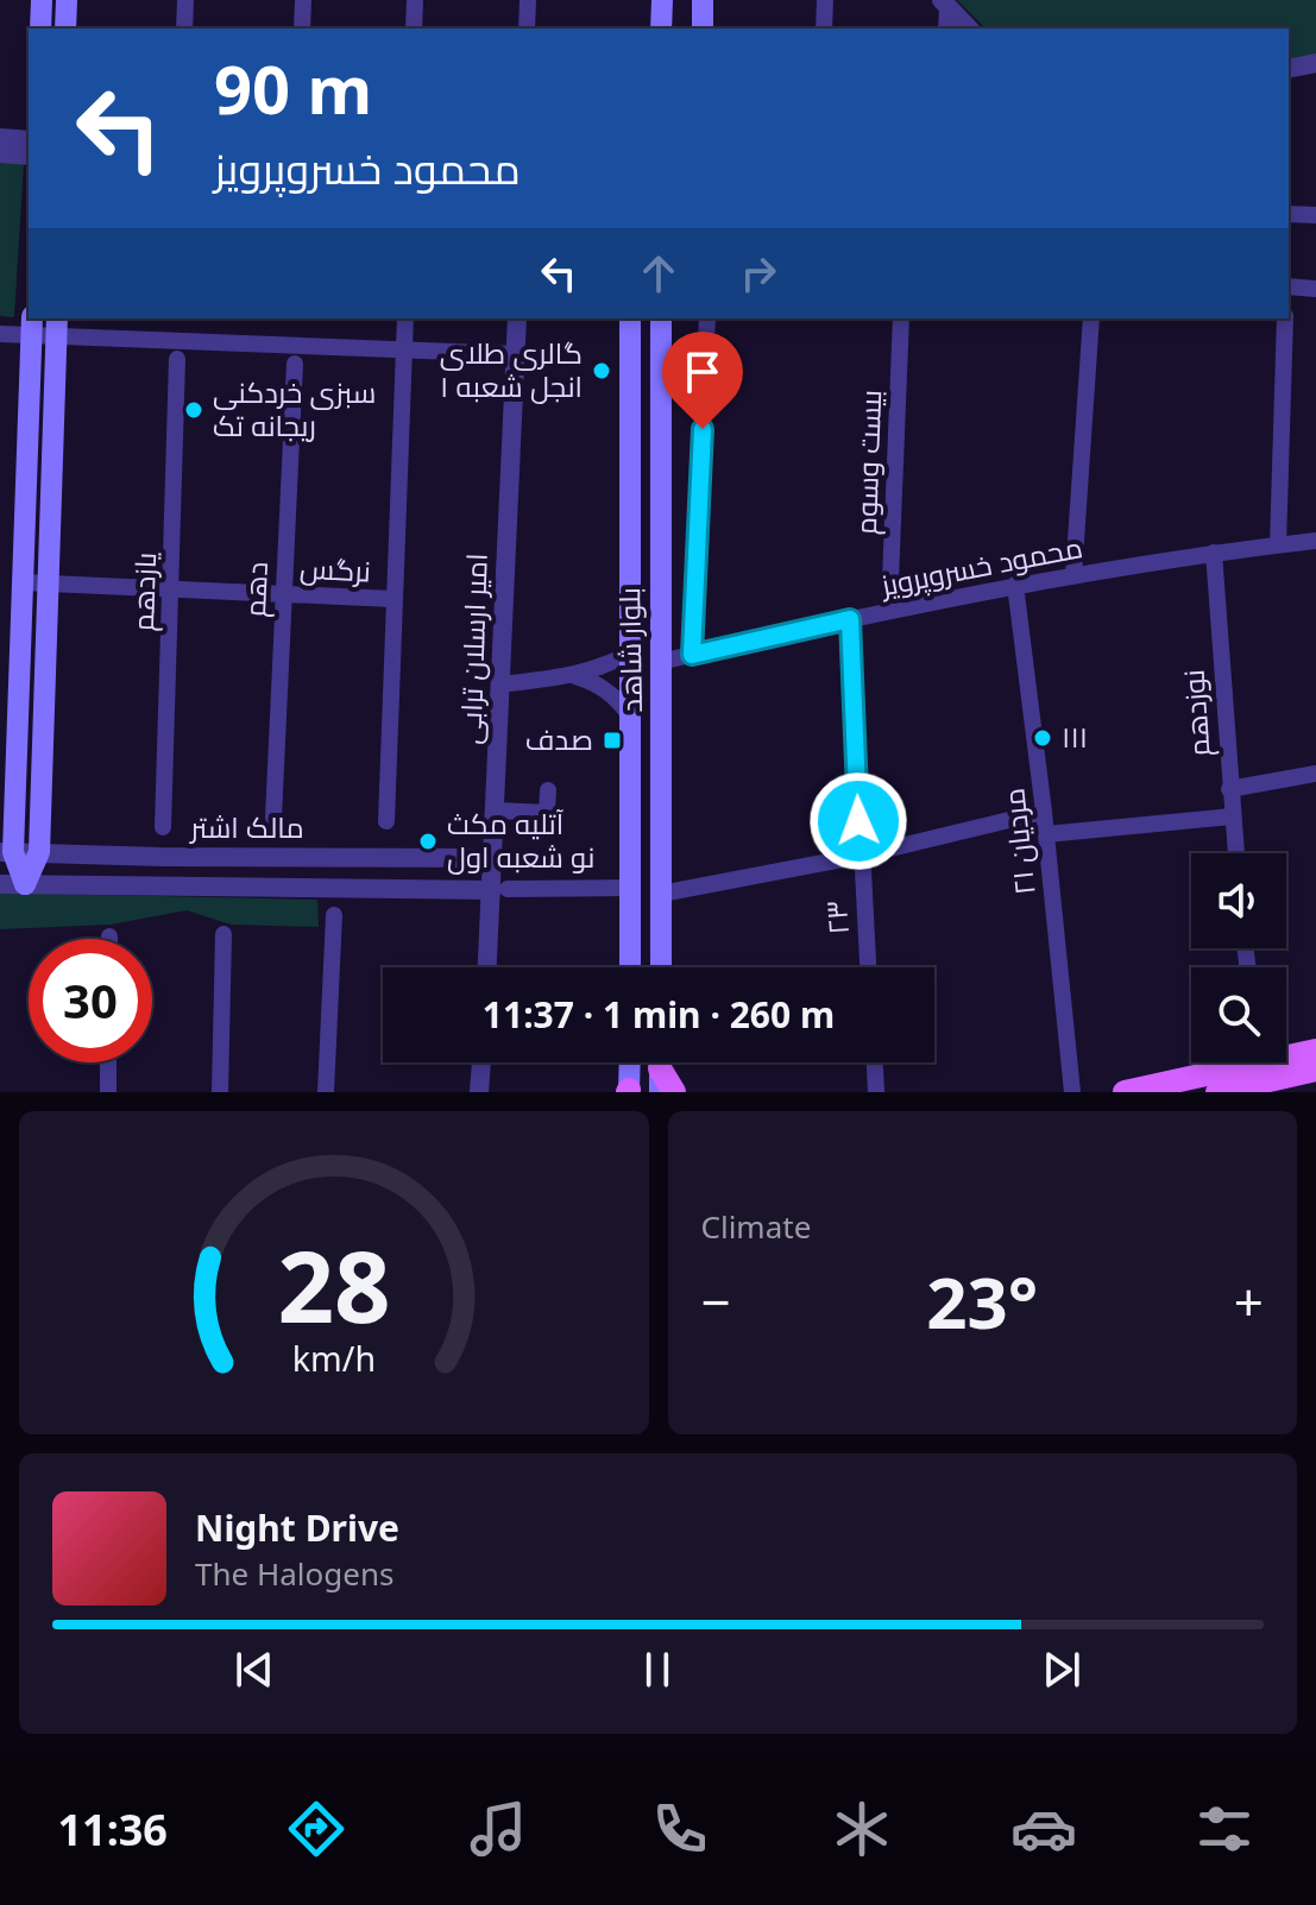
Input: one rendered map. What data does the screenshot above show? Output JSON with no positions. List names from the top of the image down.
{
  "streets": {
    "main road": ["بلوار شاهد"],
    "street": [
      "بیست وسوم",
      "محمود خسروپرویز",
      "نرگس",
      "دهم",
      "یازدهم",
      "امیر ارسلان ترابی",
      "نوزدهم",
      "مالک اشتر",
      "۲۱ مردیان",
      "۲۳"
    ]
  },
  "crossings": [
    ["بیست وسوم", "محمود خسروپرویز"],
    ["محمود خسروپرویز", "بلوار شاهد"],
    ["محمود خسروپرویز", "نوزدهم"],
    ["محمود خسروپرویز", "۲۱ مردیان"],
    ["محمود خسروپرویز", "۲۳"],
    ["نرگس", "دهم"],
    ["نرگس", "یازدهم"],
    ["امیر ارسلان ترابی", "مالک اشتر"]
  ],
  "places": {
    "other": [
      "گالری طلای انجل شعبه ۱",
      "سبزی خردکنی ریجانه تک",
      "۱۱۱",
      "آتلیه مکث نو شعبه اول"
    ],
    "transit": ["صدف"]
  },
  "page": {
    "turn": ["90 m", "محمود خسروپرویز"],
    "limit": "30",
    "trip": "11:37 · 1 min · 260 m",
    "tile": "Climate",
    "heat": ["−", "23°", "+"],
    "song": ["Night Drive", "The Halogens"],
    "tabs": "11:36",
    "gauge": ["28", "km/h"]
  }
}
